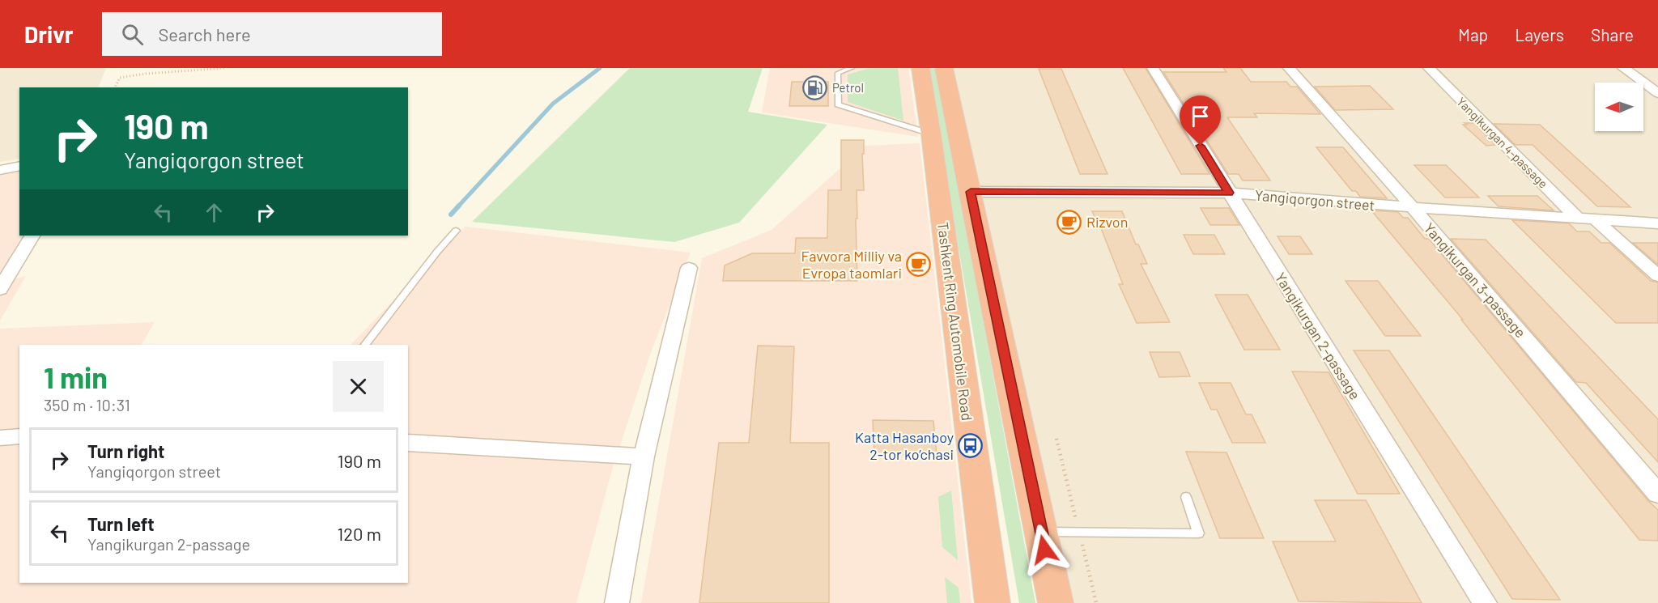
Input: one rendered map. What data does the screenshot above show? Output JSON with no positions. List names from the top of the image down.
{
  "streets": {
    "highway": ["Tashkent Ring Automobile Road"],
    "street": [
      "Yangikurgan 4-passage",
      "Yangiqorgon street",
      "Yangikurgan 3-passage",
      "Yangikurgan 2-passage"
    ]
  },
  "crossings": [
    ["Yangikurgan 4-passage", "Yangiqorgon street"],
    ["Yangiqorgon street", "Yangikurgan 3-passage"],
    ["Yangiqorgon street", "Yangikurgan 2-passage"]
  ],
  "places": {
    "fuel station": ["Petrol"],
    "cafe": ["Rizvon", "Favvora Milliy va Evropa taomlari"],
    "bus stop": ["Katta Hasanboy 2-tor ko’chasi"]
  },
  "north": "left",
  "page": {
    "header": "Drivr",
    "search": "Search here",
    "nav": ["Map", "Layers", "Share"],
    "turn": ["190 m", "Yangiqorgon street"],
    "heading": ["1 min", "350 m · 10:31"],
    "list": [
      {
        "name": "Turn right",
        "note": "Yangiqorgon street",
        "value": "190 m"
      },
      {
        "name": "Turn left",
        "note": "Yangikurgan 2-passage",
        "value": "120 m"
      }
    ]
  }
}
